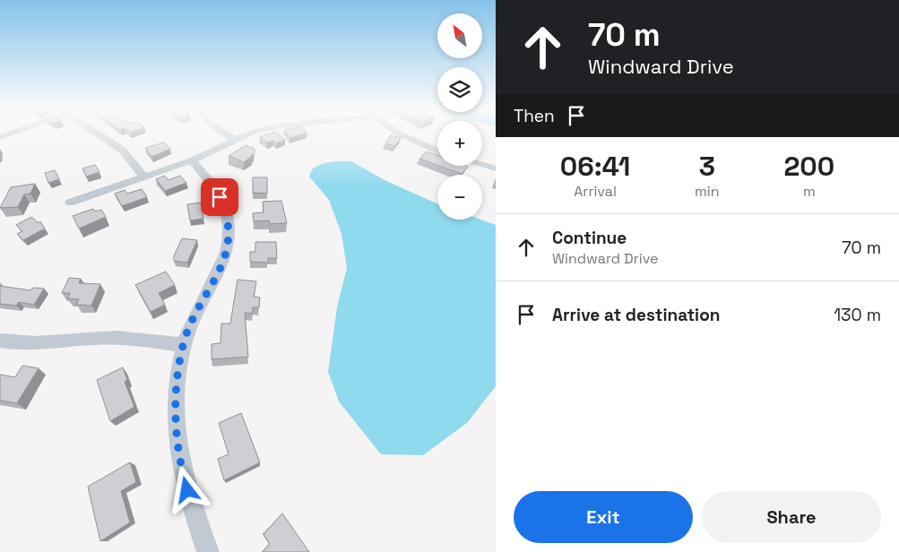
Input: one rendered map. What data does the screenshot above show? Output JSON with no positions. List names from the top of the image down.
{
  "north": "top left",
  "page": {
    "turn": ["70 m", "Windward Drive"],
    "map_buttons": ["+", "−"],
    "then": "Then",
    "eta": [
      "06:41",
      "Arrival",
      "3",
      "min",
      "200",
      "m"
    ],
    "list": [
      {
        "name": "Continue",
        "note": "Windward Drive",
        "value": "70 m"
      },
      {
        "name": "Arrive at destination",
        "value": "130 m"
      }
    ],
    "buttons": ["Exit", "Share"]
  }
}
